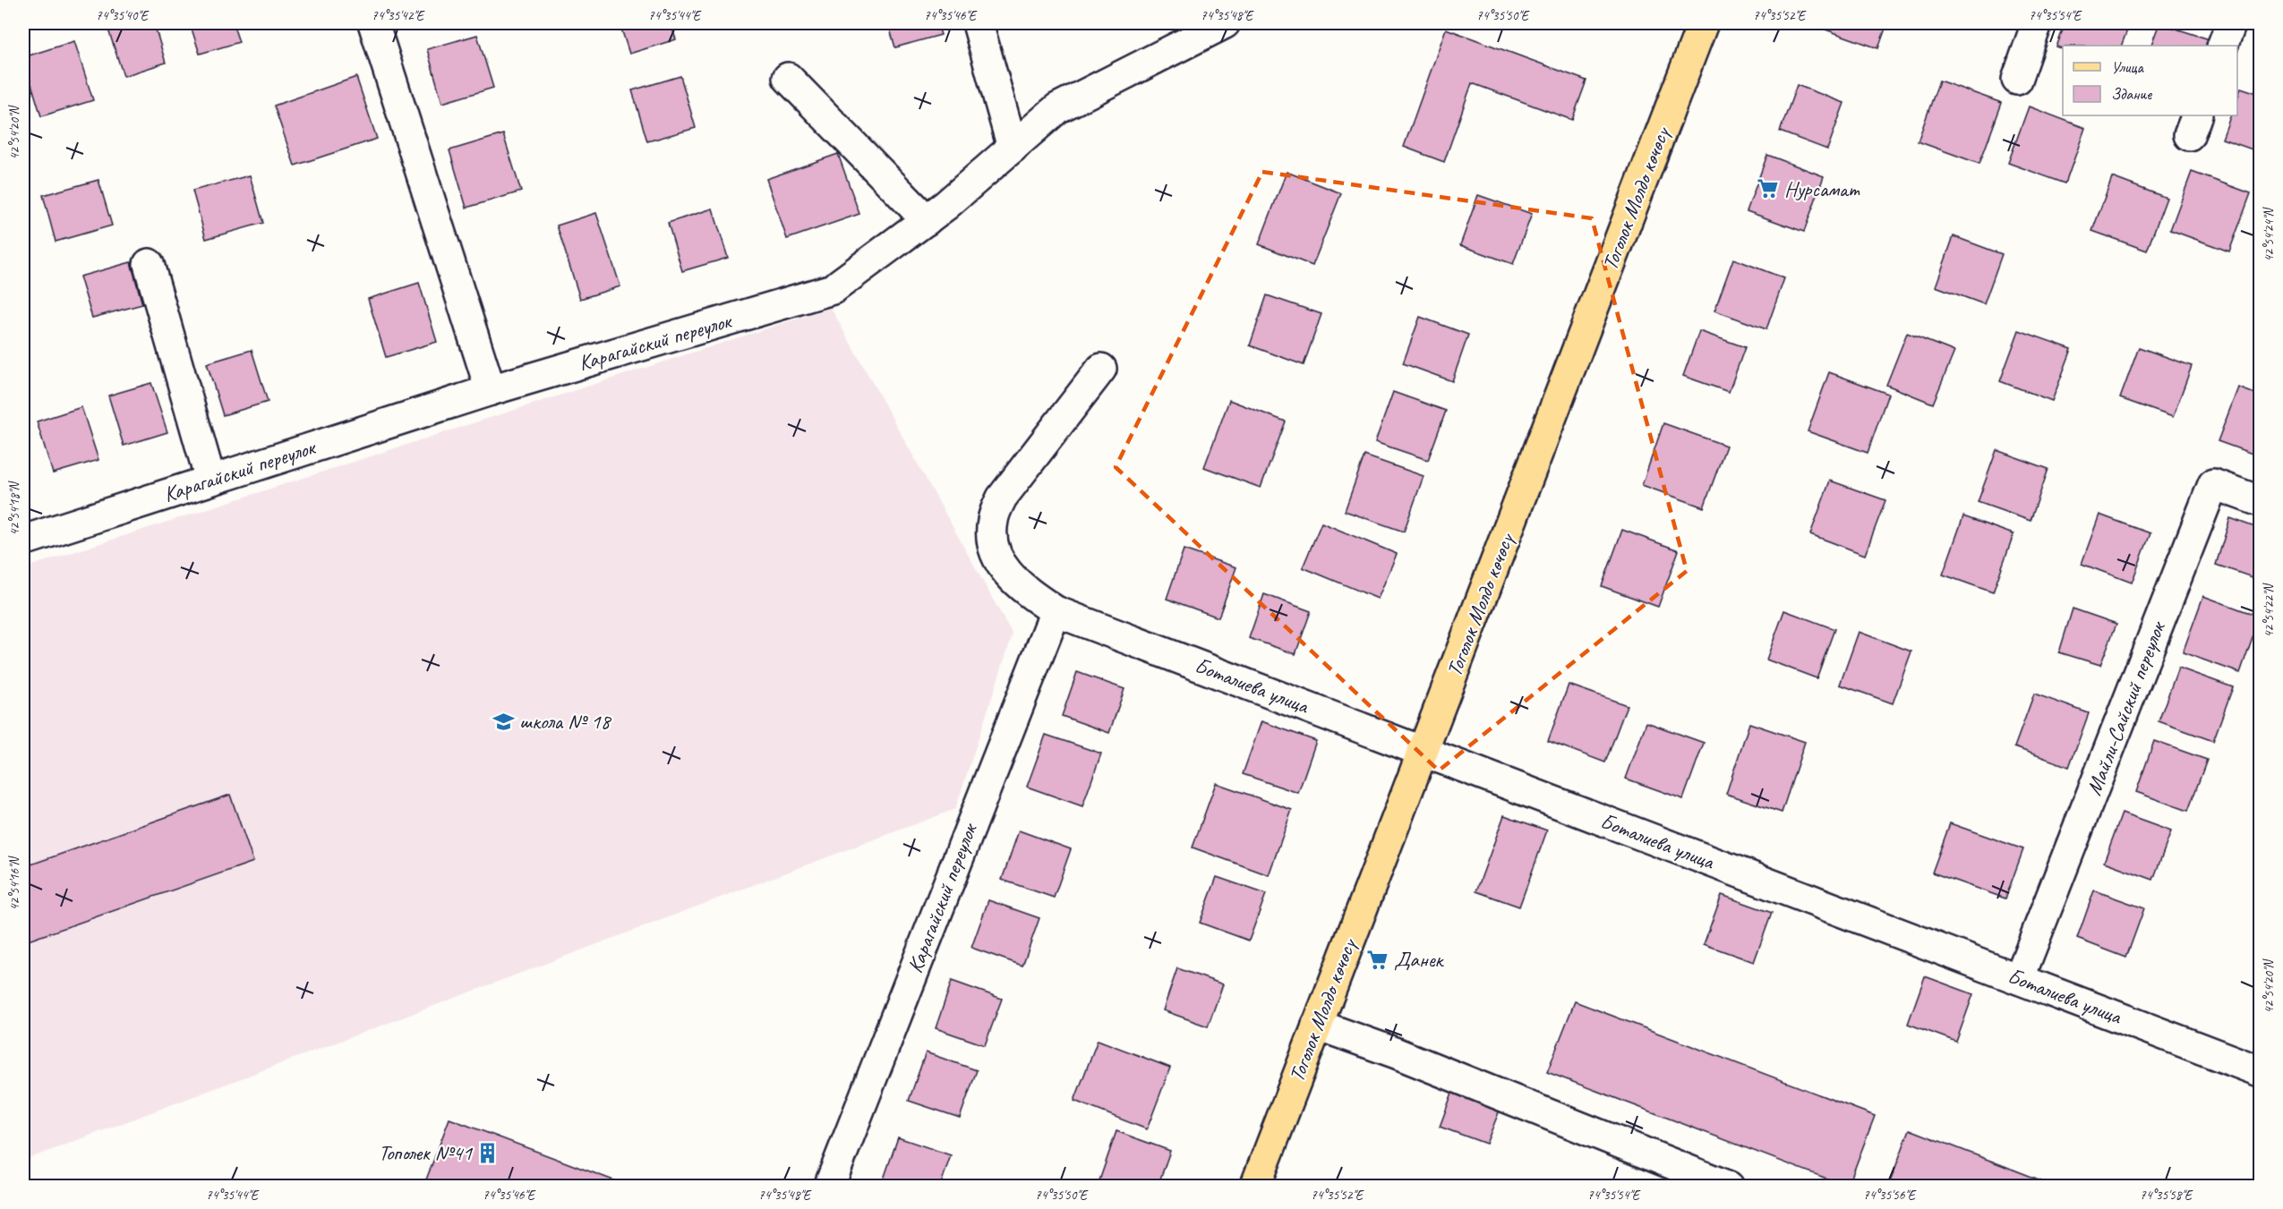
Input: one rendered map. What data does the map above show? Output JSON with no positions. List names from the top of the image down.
{
  "streets": {
    "main road": ["Тоголок Молдо көчөсү"],
    "street": ["Карагайский переулок", "Боталиева улица", "Майли-Сайский переулок"]
  },
  "crossings": [
    ["Тоголок Молдо көчөсү", "Боталиева улица"],
    ["Карагайский переулок", "Боталиева улица"],
    ["Боталиева улица", "Майли-Сайский переулок"]
  ],
  "places": {
    "supermarket": ["Нурсамат", "Данек"],
    "school or university": ["школа № 18"],
    "building": ["Тополек №41"]
  },
  "legend": ["Улица", "Здание"],
  "coordinates": [
    "74°35'40\"E",
    "74°35'42\"E",
    "74°35'44\"E",
    "74°35'46\"E",
    "74°35'48\"E",
    "74°35'50\"E",
    "74°35'52\"E",
    "74°35'54\"E",
    "42°54'20\"N",
    "42°54'24\"N",
    "42°54'18\"N",
    "42°54'22\"N",
    "42°54'16\"N",
    "74°35'56\"E",
    "74°35'58\"E"
  ]
}
